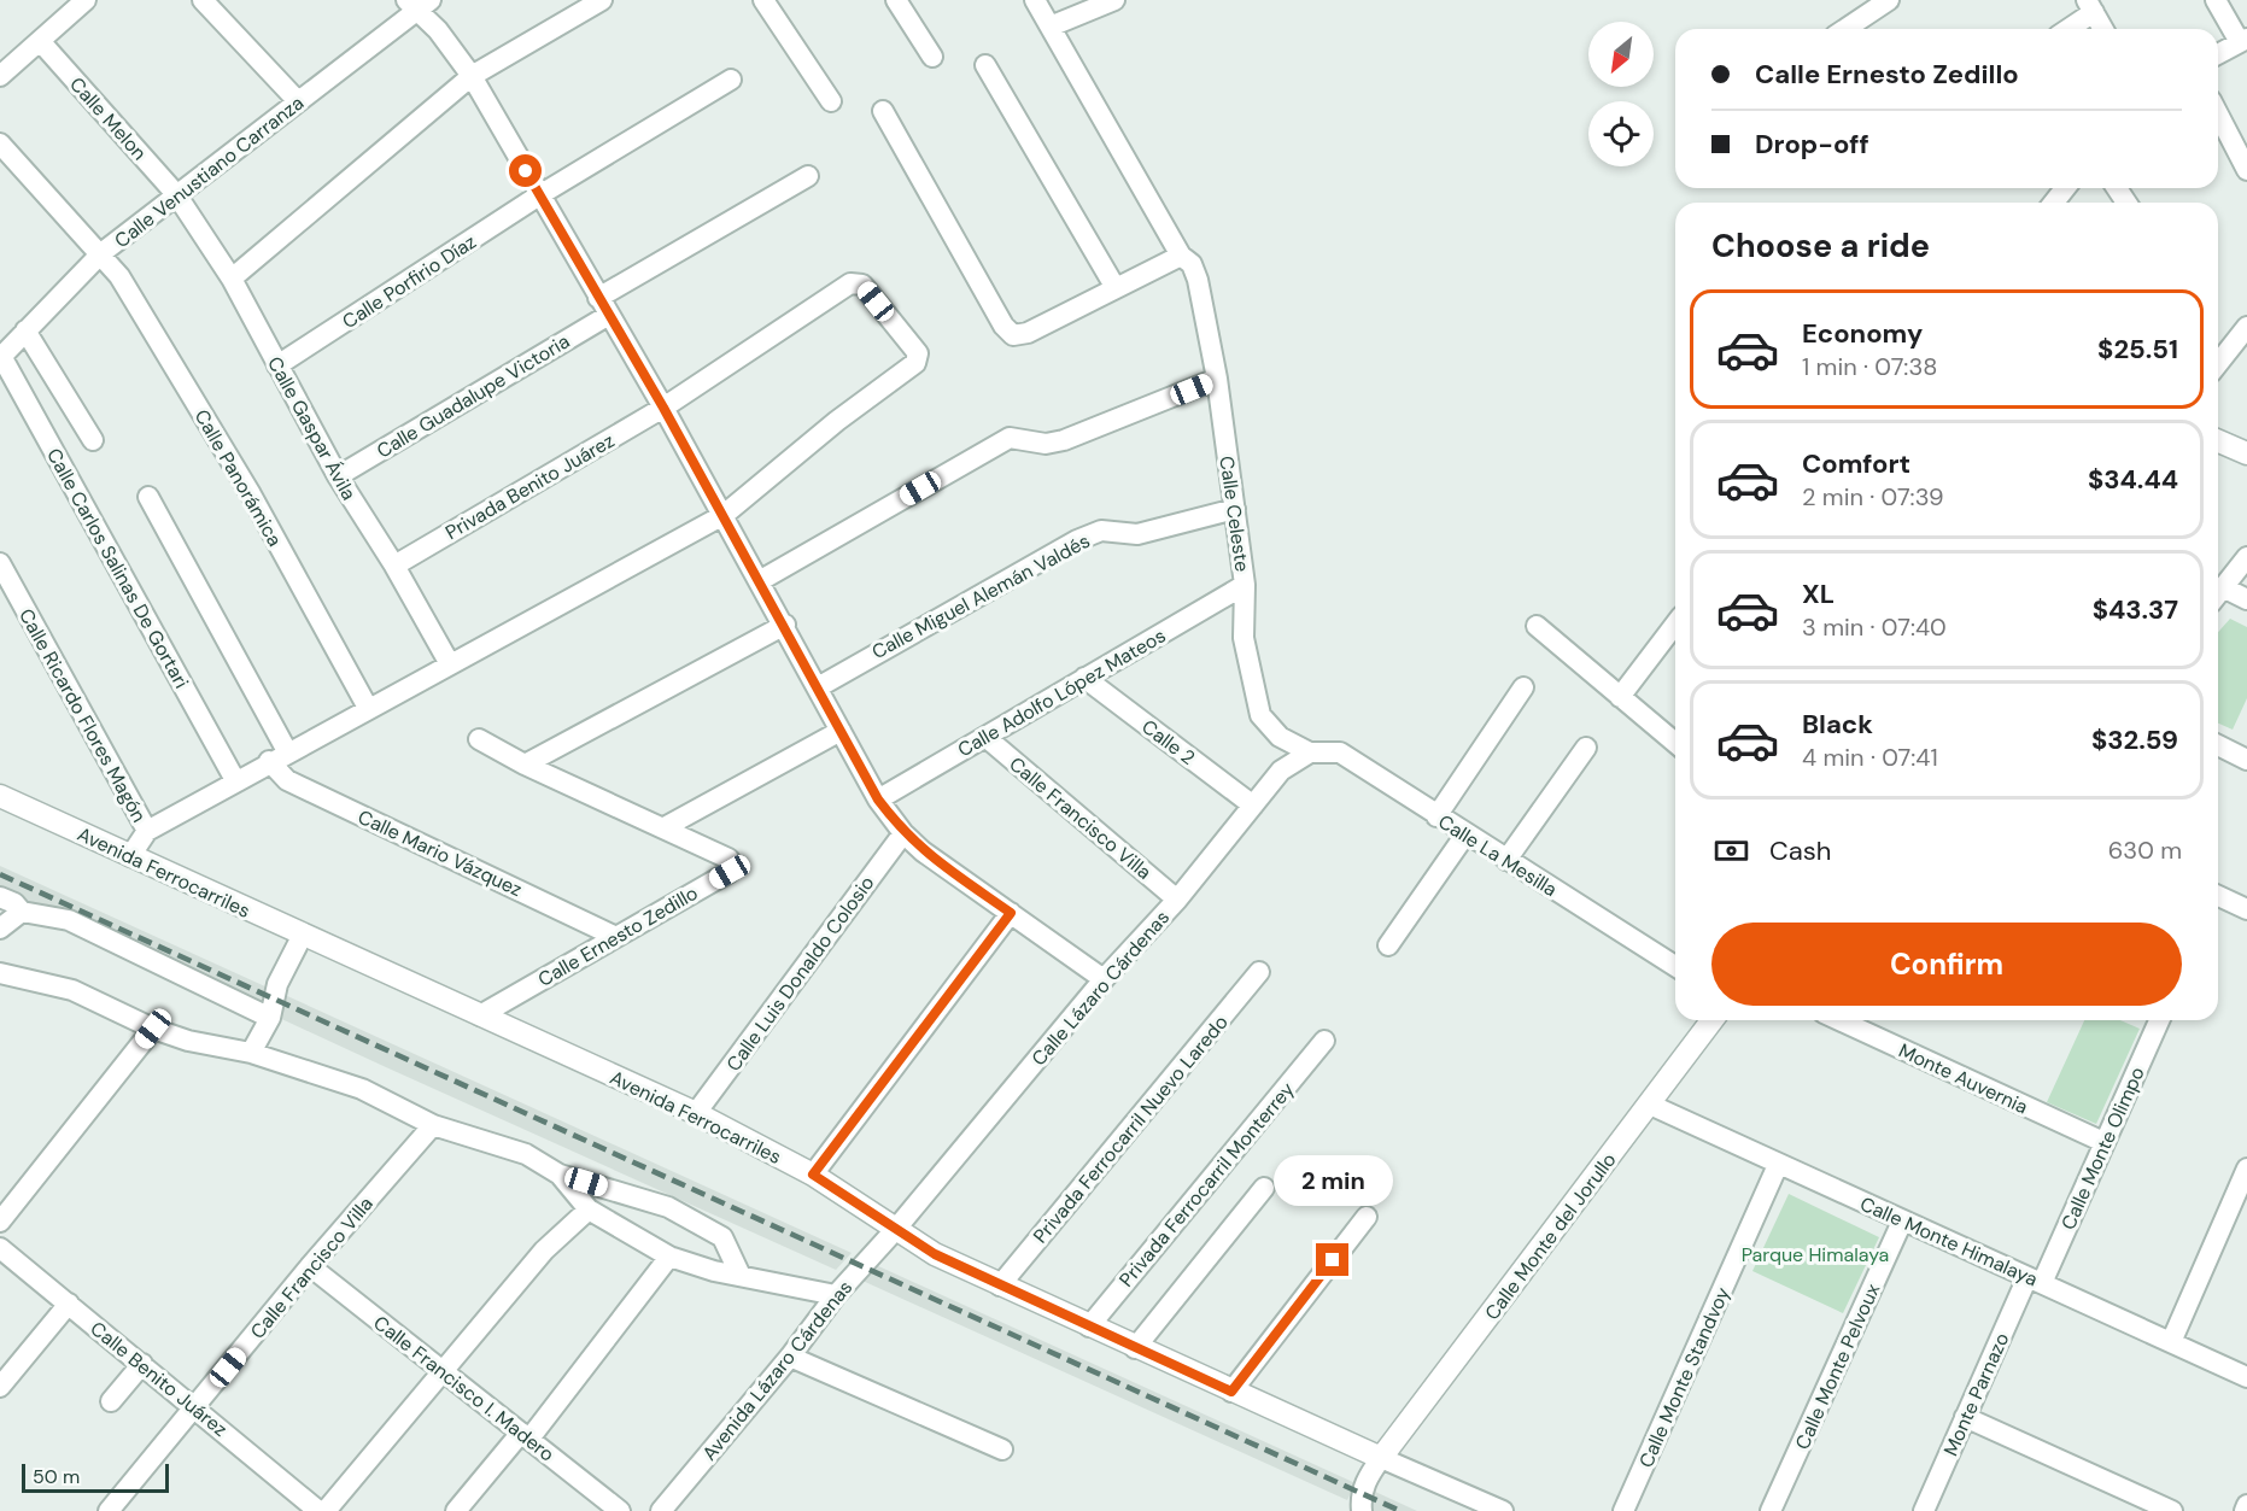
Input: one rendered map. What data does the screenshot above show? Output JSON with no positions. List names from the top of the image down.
{
  "streets": {
    "street": [
      "Calle Melon",
      "Calle Venustiano Carranza",
      "Calle Porfirio Díaz",
      "Calle Guadalupe Victoria",
      "Calle Gaspar Ávila",
      "Calle Panorámica",
      "Privada Benito Juárez",
      "Calle Celeste",
      "Calle Carlos Salinas De Gortari",
      "Calle Miguel Alemán Valdés",
      "Calle Adolfo López Mateos",
      "Calle Ricardo Flores Magón",
      "Calle 2",
      "Calle Francisco Villa",
      "Calle Mario Vázquez",
      "Calle La Mesilla",
      "Avenida Ferrocarriles",
      "Calle Ernesto Zedillo",
      "Calle Luis Donaldo Colosio",
      "Calle Lázaro Cárdenas",
      "Monte Auvernia",
      "Privada Ferrocarril Nuevo Laredo",
      "Calle Monte Olimpo",
      "Privada Ferrocarril Monterrey",
      "Calle Monte del Jorullo",
      "Calle Monte Himalaya",
      "Calle Monte Pelvoux",
      "Avenida Lázaro Cárdenas",
      "Calle Monte Standvoy",
      "Calle Benito Juárez",
      "Calle Francisco I. Madero",
      "Monte Parnazo"
    ]
  },
  "crossings": [
    ["Calle Melon", "Calle Venustiano Carranza"],
    ["Calle Melon", "Calle Gaspar Ávila"],
    ["Calle Venustiano Carranza", "Calle Gaspar Ávila"],
    ["Calle Venustiano Carranza", "Calle Panorámica"],
    ["Calle Venustiano Carranza", "Calle Carlos Salinas De Gortari"],
    ["Calle Porfirio Díaz", "Calle Gaspar Ávila"],
    ["Calle Guadalupe Victoria", "Calle Gaspar Ávila"],
    ["Calle Gaspar Ávila", "Privada Benito Juárez"],
    ["Calle Celeste", "Calle Miguel Alemán Valdés"],
    ["Calle Celeste", "Calle Adolfo López Mateos"],
    ["Calle Celeste", "Calle La Mesilla"],
    ["Calle Celeste", "Calle Lázaro Cárdenas"],
    ["Calle Adolfo López Mateos", "Calle 2"],
    ["Calle Adolfo López Mateos", "Calle Francisco Villa"],
    ["Calle 2", "Calle Lázaro Cárdenas"],
    ["Calle Francisco Villa", "Calle Lázaro Cárdenas"],
    ["Calle Francisco Villa", "Calle Benito Juárez"],
    ["Calle Francisco Villa", "Calle Francisco I. Madero"],
    ["Calle Mario Vázquez", "Calle Ernesto Zedillo"],
    ["Calle La Mesilla", "Calle Lázaro Cárdenas"],
    ["Avenida Ferrocarriles", "Calle Ernesto Zedillo"],
    ["Avenida Ferrocarriles", "Calle Luis Donaldo Colosio"],
    ["Avenida Ferrocarriles", "Calle Lázaro Cárdenas"],
    ["Avenida Ferrocarriles", "Privada Ferrocarril Nuevo Laredo"],
    ["Avenida Ferrocarriles", "Privada Ferrocarril Monterrey"],
    ["Avenida Ferrocarriles", "Calle Monte del Jorullo"],
    ["Avenida Ferrocarriles", "Avenida Lázaro Cárdenas"],
    ["Calle Lázaro Cárdenas", "Avenida Lázaro Cárdenas"],
    ["Monte Auvernia", "Calle Monte Olimpo"],
    ["Calle Monte Olimpo", "Calle Monte Himalaya"],
    ["Calle Monte Olimpo", "Monte Parnazo"],
    ["Calle Monte del Jorullo", "Calle Monte Himalaya"],
    ["Calle Monte Himalaya", "Calle Monte Pelvoux"],
    ["Calle Monte Himalaya", "Calle Monte Standvoy"],
    ["Calle Monte Himalaya", "Monte Parnazo"]
  ],
  "parks": ["Parque Himalaya"],
  "scale_bar": "50 m",
  "north": "bottom left",
  "page": {
    "banner": ["Calle Ernesto Zedillo", "Drop-off"],
    "heading": "Choose a ride",
    "list": [
      {
        "name": "Economy",
        "note": "1 min · 07:38",
        "value": "$25.51"
      },
      {
        "name": "Comfort",
        "note": "2 min · 07:39",
        "value": "$34.44"
      },
      {
        "name": "XL",
        "note": "3 min · 07:40",
        "value": "$43.37"
      },
      {
        "name": "Black",
        "note": "4 min · 07:41",
        "value": "$32.59"
      }
    ],
    "pay": ["Cash", "630 m"],
    "buttons": "Confirm",
    "bubble": "2 min",
    "scale": "50 m"
  }
}
